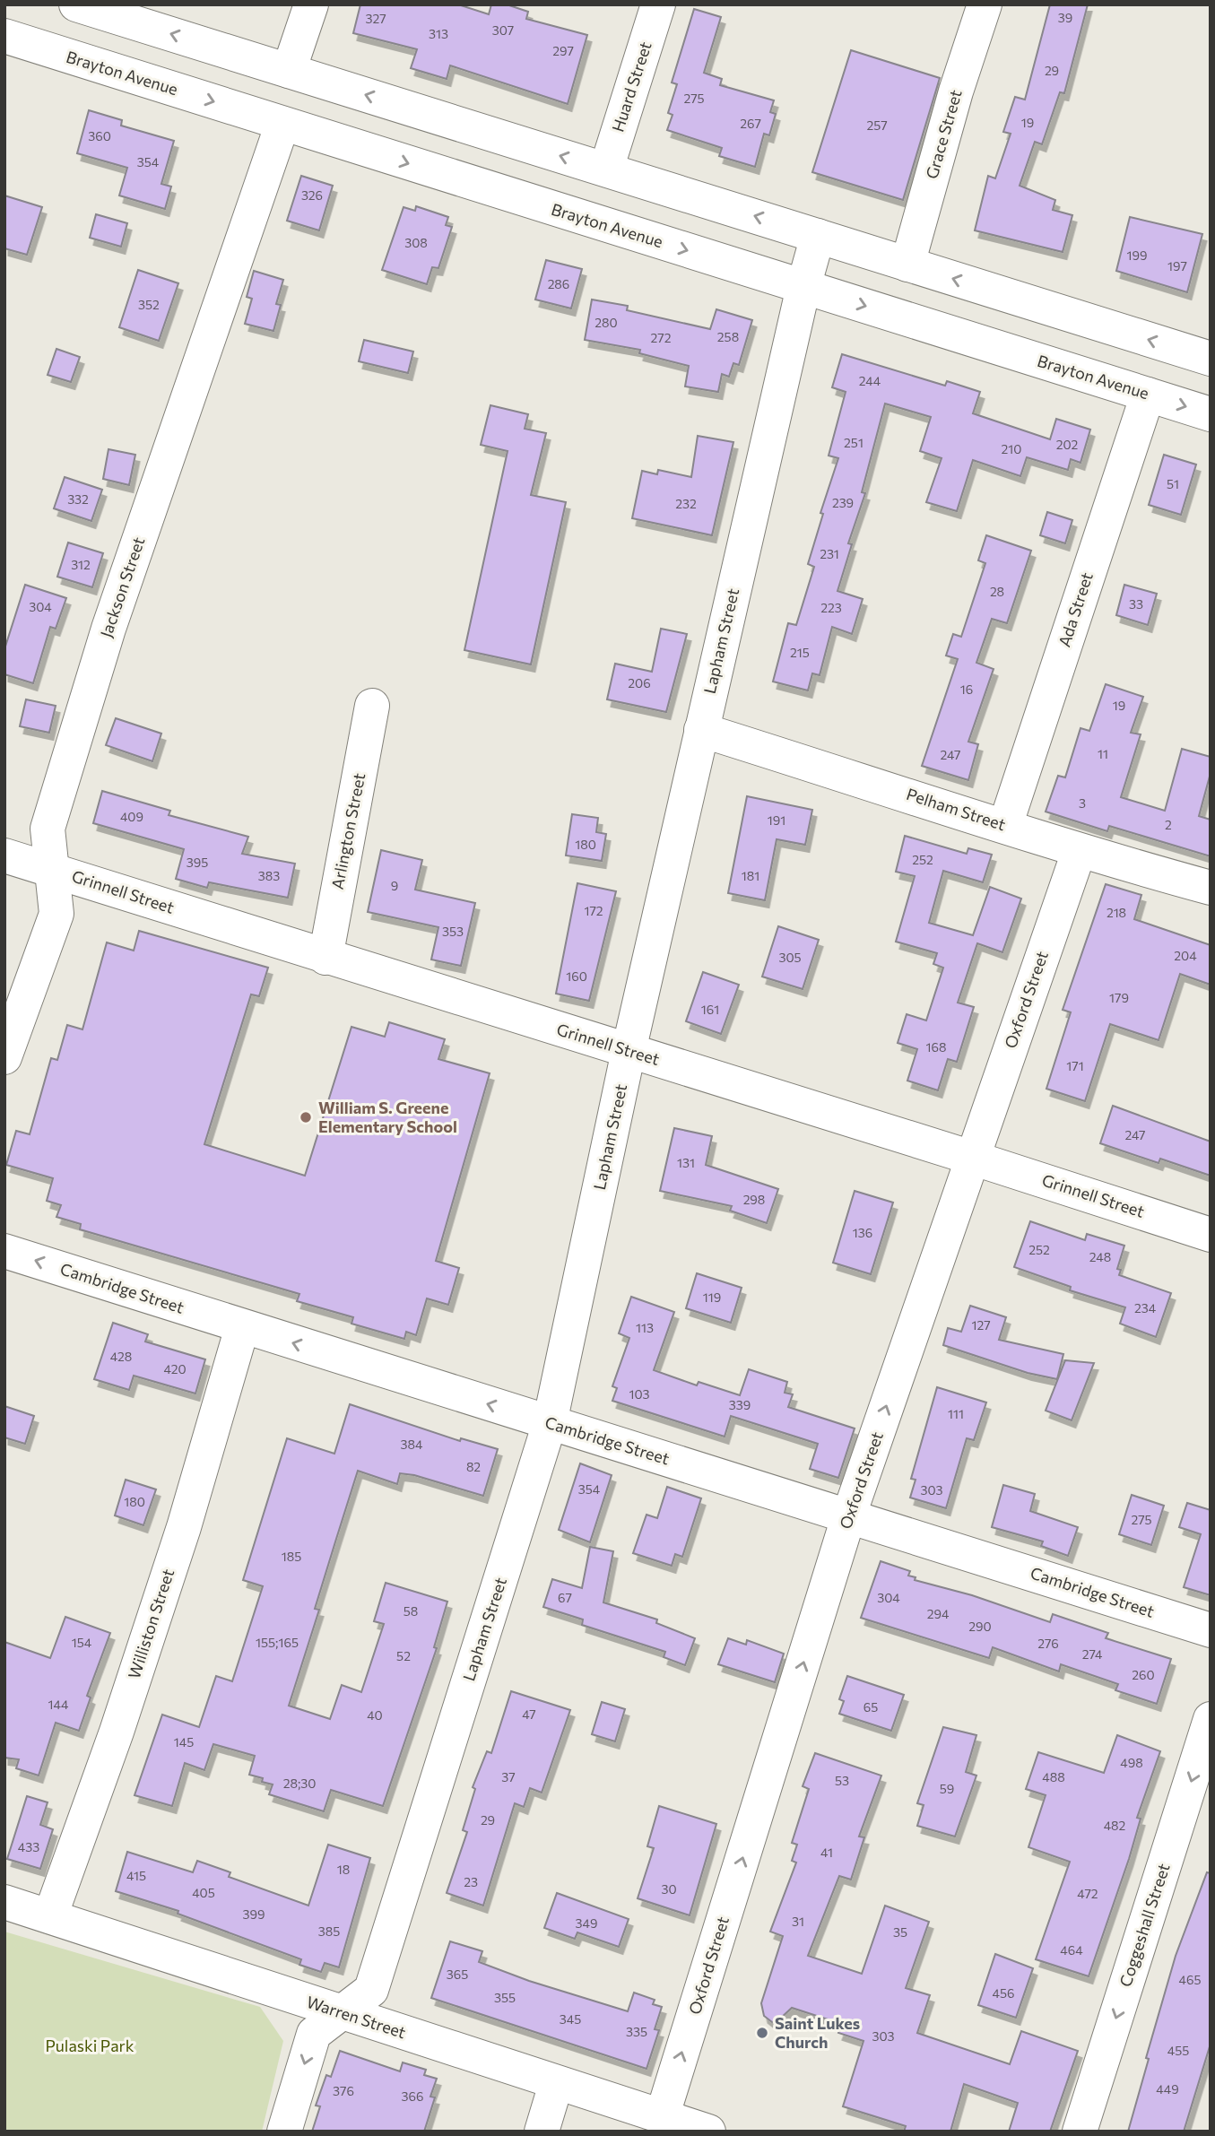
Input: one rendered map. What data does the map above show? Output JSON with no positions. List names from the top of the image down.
{
  "streets": {
    "street": [
      "Brayton Avenue",
      "Huard Street",
      "Grace Street",
      "Jackson Street",
      "Ada Street",
      "Lapham Street",
      "Pelham Street",
      "Arlington Street",
      "Grinnell Street",
      "Oxford Street",
      "Cambridge Street",
      "Williston Street",
      "Coggeshall Street",
      "Warren Street"
    ]
  },
  "crossings": [
    ["Brayton Avenue", "Jackson Street"],
    ["Brayton Avenue", "Ada Street"],
    ["Brayton Avenue", "Lapham Street"],
    ["Jackson Street", "Grinnell Street"],
    ["Ada Street", "Pelham Street"],
    ["Lapham Street", "Pelham Street"],
    ["Lapham Street", "Grinnell Street"],
    ["Lapham Street", "Cambridge Street"],
    ["Lapham Street", "Warren Street"],
    ["Pelham Street", "Oxford Street"],
    ["Arlington Street", "Grinnell Street"],
    ["Grinnell Street", "Oxford Street"],
    ["Oxford Street", "Cambridge Street"],
    ["Oxford Street", "Warren Street"],
    ["Cambridge Street", "Williston Street"],
    ["Williston Street", "Warren Street"]
  ],
  "one_way": ["Oxford Street", "Cambridge Street", "Coggeshall Street"],
  "parks": ["Pulaski Park"],
  "places": ["William S. Greene Elementary School", "Saint Lukes Church"],
  "house_numbers": [
    "39",
    "327",
    "307",
    "313",
    "297",
    "29",
    "275",
    "19",
    "267",
    "257",
    "360",
    "354",
    "326",
    "308",
    "199",
    "197",
    "286",
    "352",
    "280",
    "258",
    "272",
    "244",
    "251",
    "202",
    "210",
    "51",
    "332",
    "239",
    "232",
    "231",
    "312",
    "28",
    "33",
    "304",
    "223",
    "215",
    "206",
    "16",
    "19",
    "11",
    "247",
    "3",
    "409",
    "191",
    "2",
    "180",
    "252",
    "395",
    "383",
    "181",
    "9",
    "172",
    "218",
    "353",
    "204",
    "305",
    "160",
    "179",
    "161",
    "168",
    "171",
    "247",
    "131",
    "298",
    "136",
    "252",
    "248",
    "119",
    "234",
    "127",
    "113",
    "428",
    "420",
    "103",
    "339",
    "111",
    "384",
    "82",
    "354",
    "303",
    "180",
    "275",
    "185",
    "67",
    "304",
    "58",
    "294",
    "290",
    "154",
    "155;165",
    "276",
    "274",
    "52",
    "260",
    "144",
    "65",
    "47",
    "40",
    "145",
    "498",
    "37",
    "488",
    "53",
    "28;30",
    "59",
    "29",
    "482",
    "433",
    "41",
    "18",
    "415",
    "23",
    "30",
    "405",
    "472",
    "399",
    "31",
    "349",
    "385",
    "35",
    "464",
    "365",
    "465",
    "456",
    "355",
    "345",
    "335",
    "303",
    "455",
    "449",
    "376",
    "366"
  ]
}
